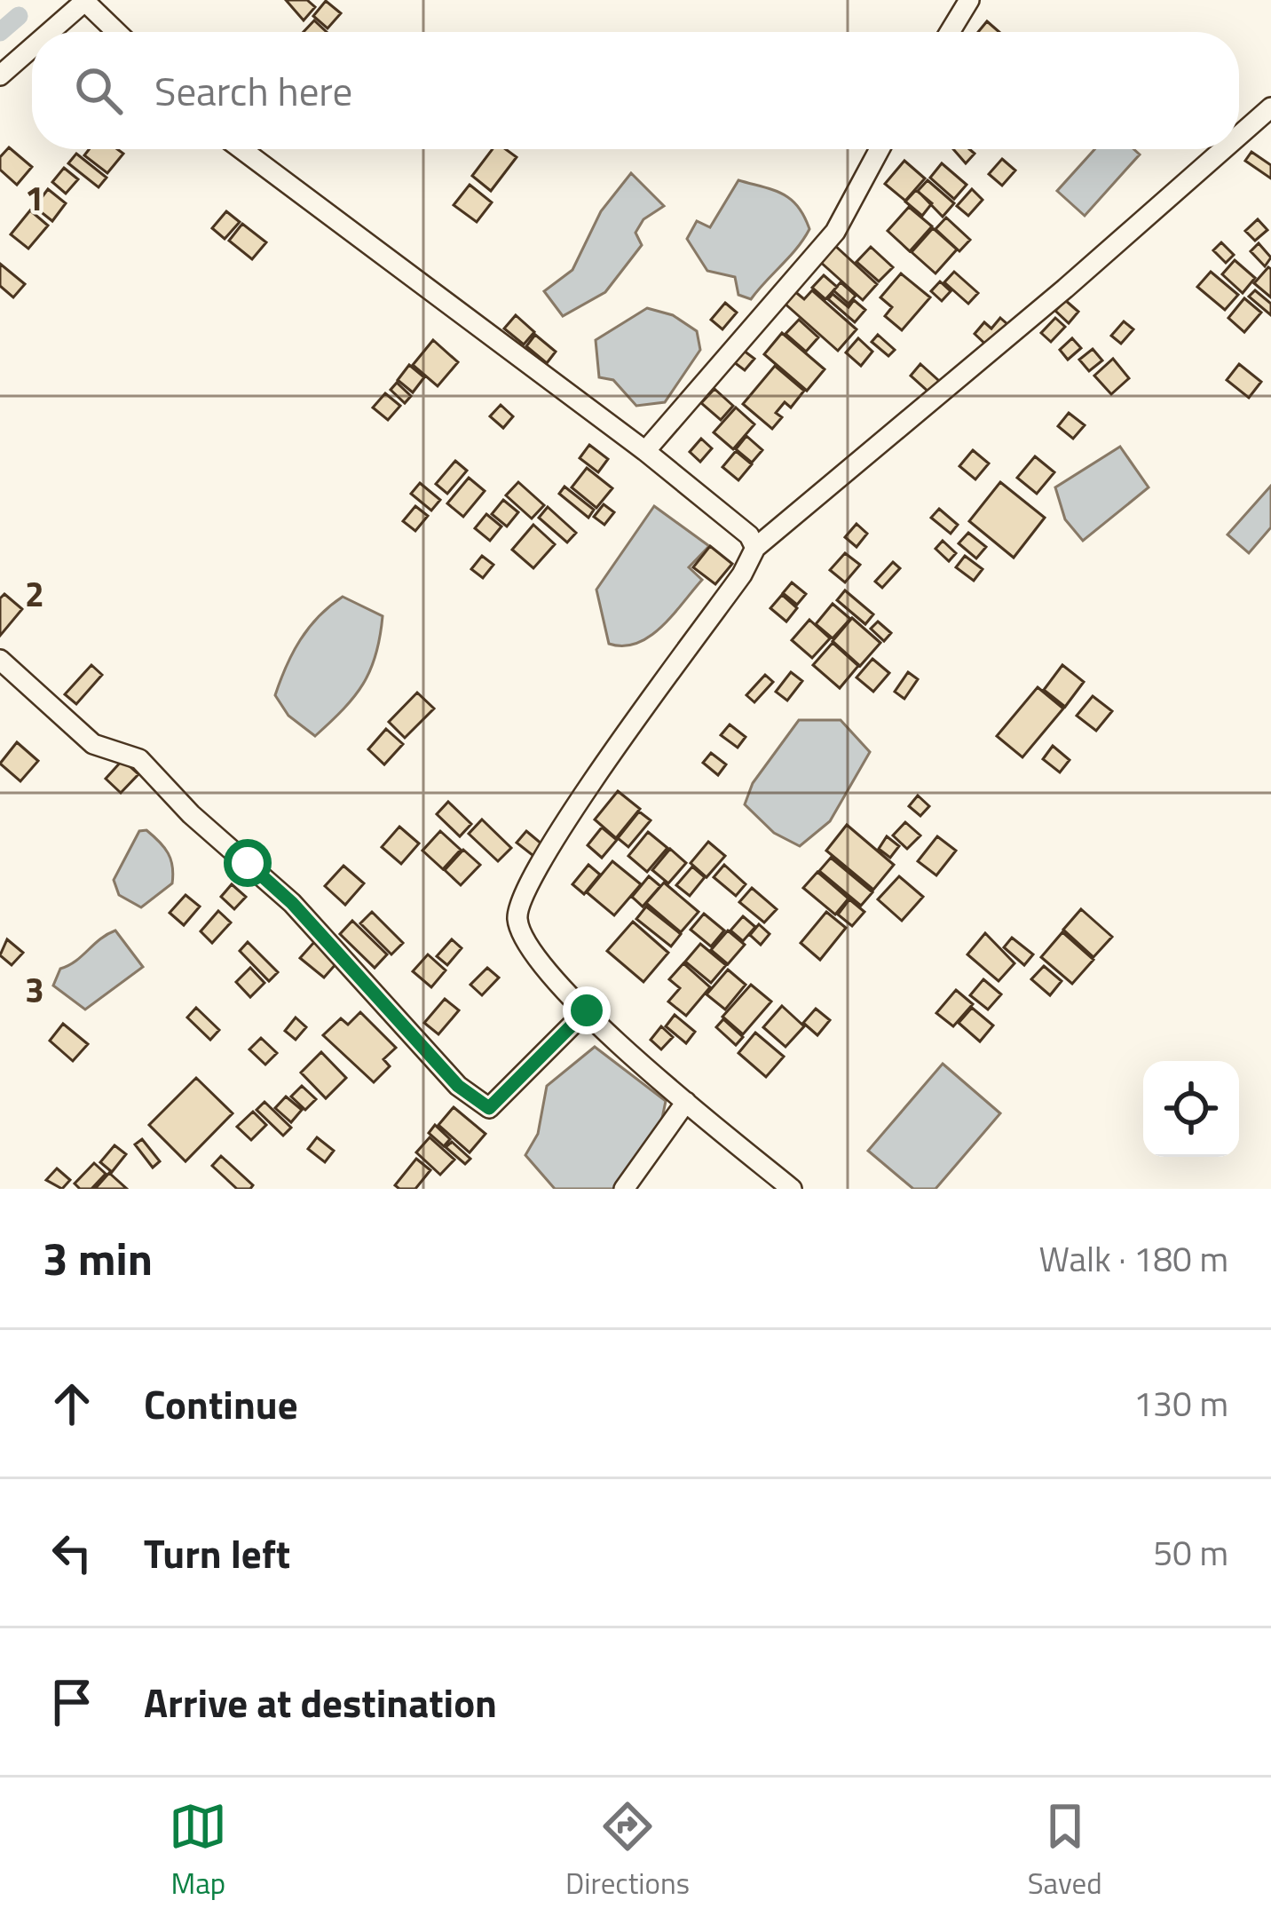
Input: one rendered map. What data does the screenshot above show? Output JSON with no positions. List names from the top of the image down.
{
  "page": {
    "search": "Search here",
    "heading": ["3 min", "Walk · 180 m"],
    "list": [
      ["Continue", "130 m"],
      ["Turn left", "50 m"],
      "Arrive at destination"
    ],
    "nav": ["Map", "Directions", "Saved"]
  },
  "grid": {
    "rows": ["1", "2", "3"]
  }
}
